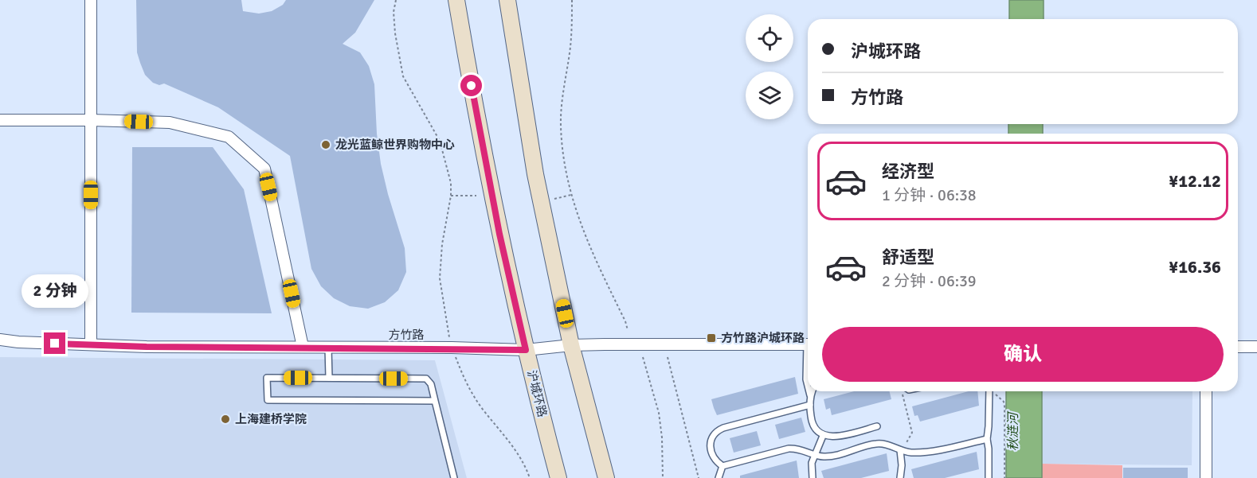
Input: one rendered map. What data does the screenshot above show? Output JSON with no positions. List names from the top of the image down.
{
  "streets": {
    "main road": ["沪城环路"],
    "street": ["方竹路"]
  },
  "crossings": [
    ["方竹路", "沪城环路"]
  ],
  "water": ["秋涟河"],
  "places": {
    "other": ["龙光蓝鲸世界购物中心", "上海建桥学院"],
    "transit": ["方竹路沪城环路"]
  },
  "page": {
    "banner": ["沪城环路", "方竹路"],
    "list": [
      {
        "name": "经济型",
        "note": "1 分钟 · 06:38",
        "value": "¥12.12"
      },
      {
        "name": "舒适型",
        "note": "2 分钟 · 06:39",
        "value": "¥16.36"
      }
    ],
    "bubble": "2 分钟",
    "buttons": "确认"
  }
}
